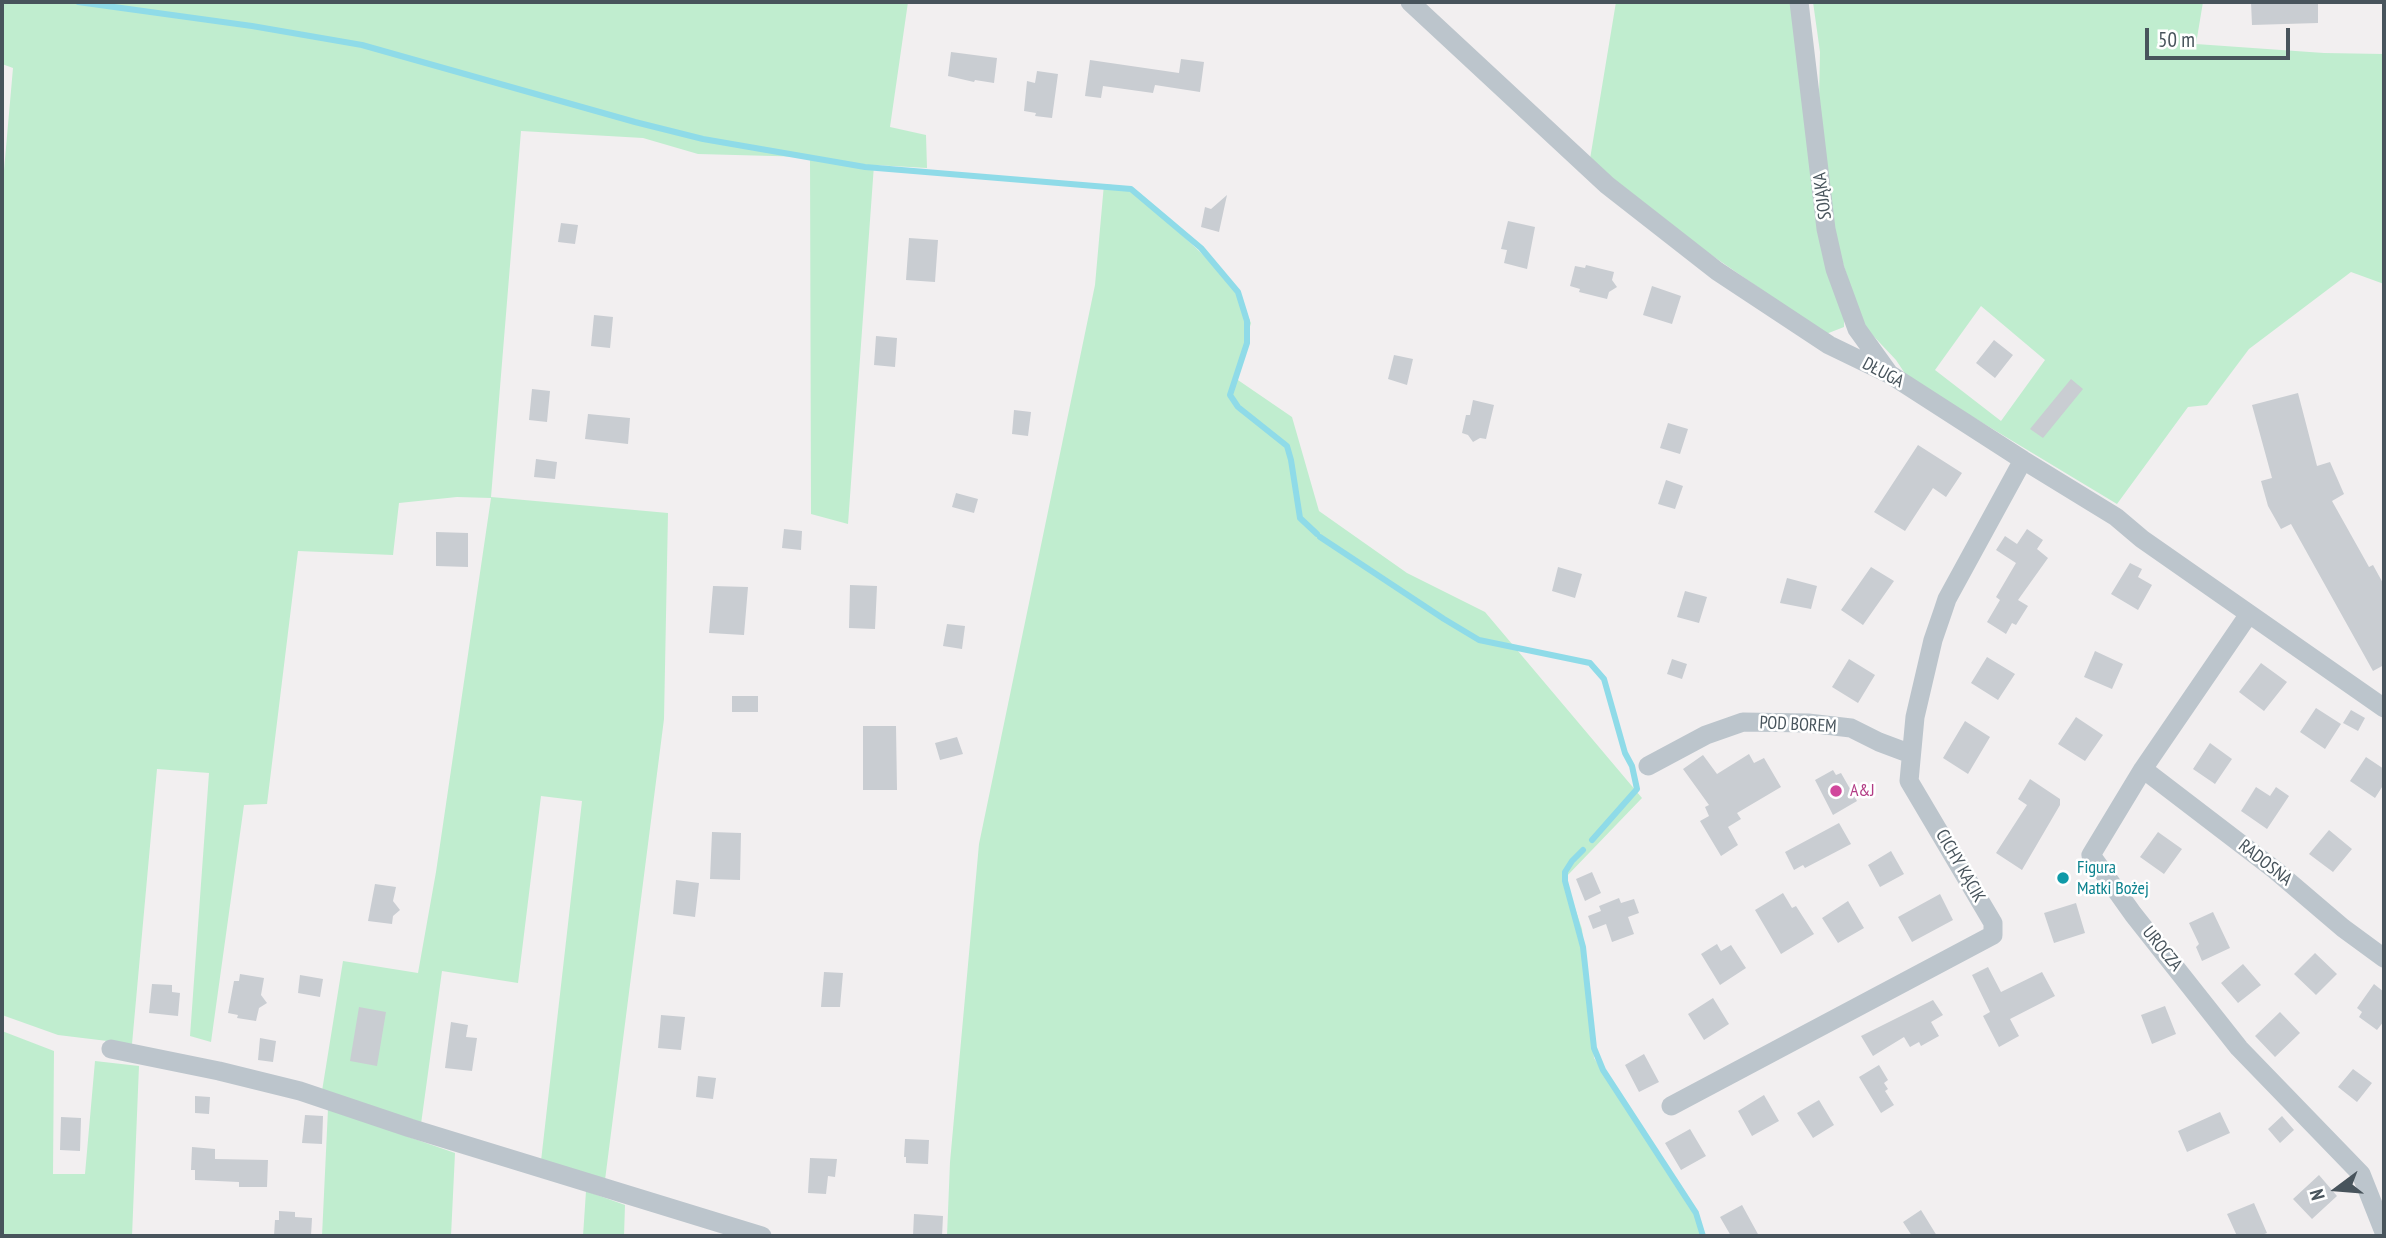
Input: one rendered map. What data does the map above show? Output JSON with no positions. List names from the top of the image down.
{
  "streets": {
    "street": [
      "SOJĄKA",
      "DŁUGA",
      "POD BOREM",
      "RADOSNA",
      "CICHY KĄCIK",
      "UROCZA"
    ]
  },
  "crossings": [
    ["SOJĄKA", "DŁUGA"],
    ["DŁUGA", "CICHY KĄCIK"],
    ["DŁUGA", "UROCZA"],
    ["POD BOREM", "CICHY KĄCIK"],
    ["RADOSNA", "UROCZA"]
  ],
  "places": ["A&J", "Figura Matki Bożej"],
  "scale_bar": "50 m",
  "north": "left"
}
